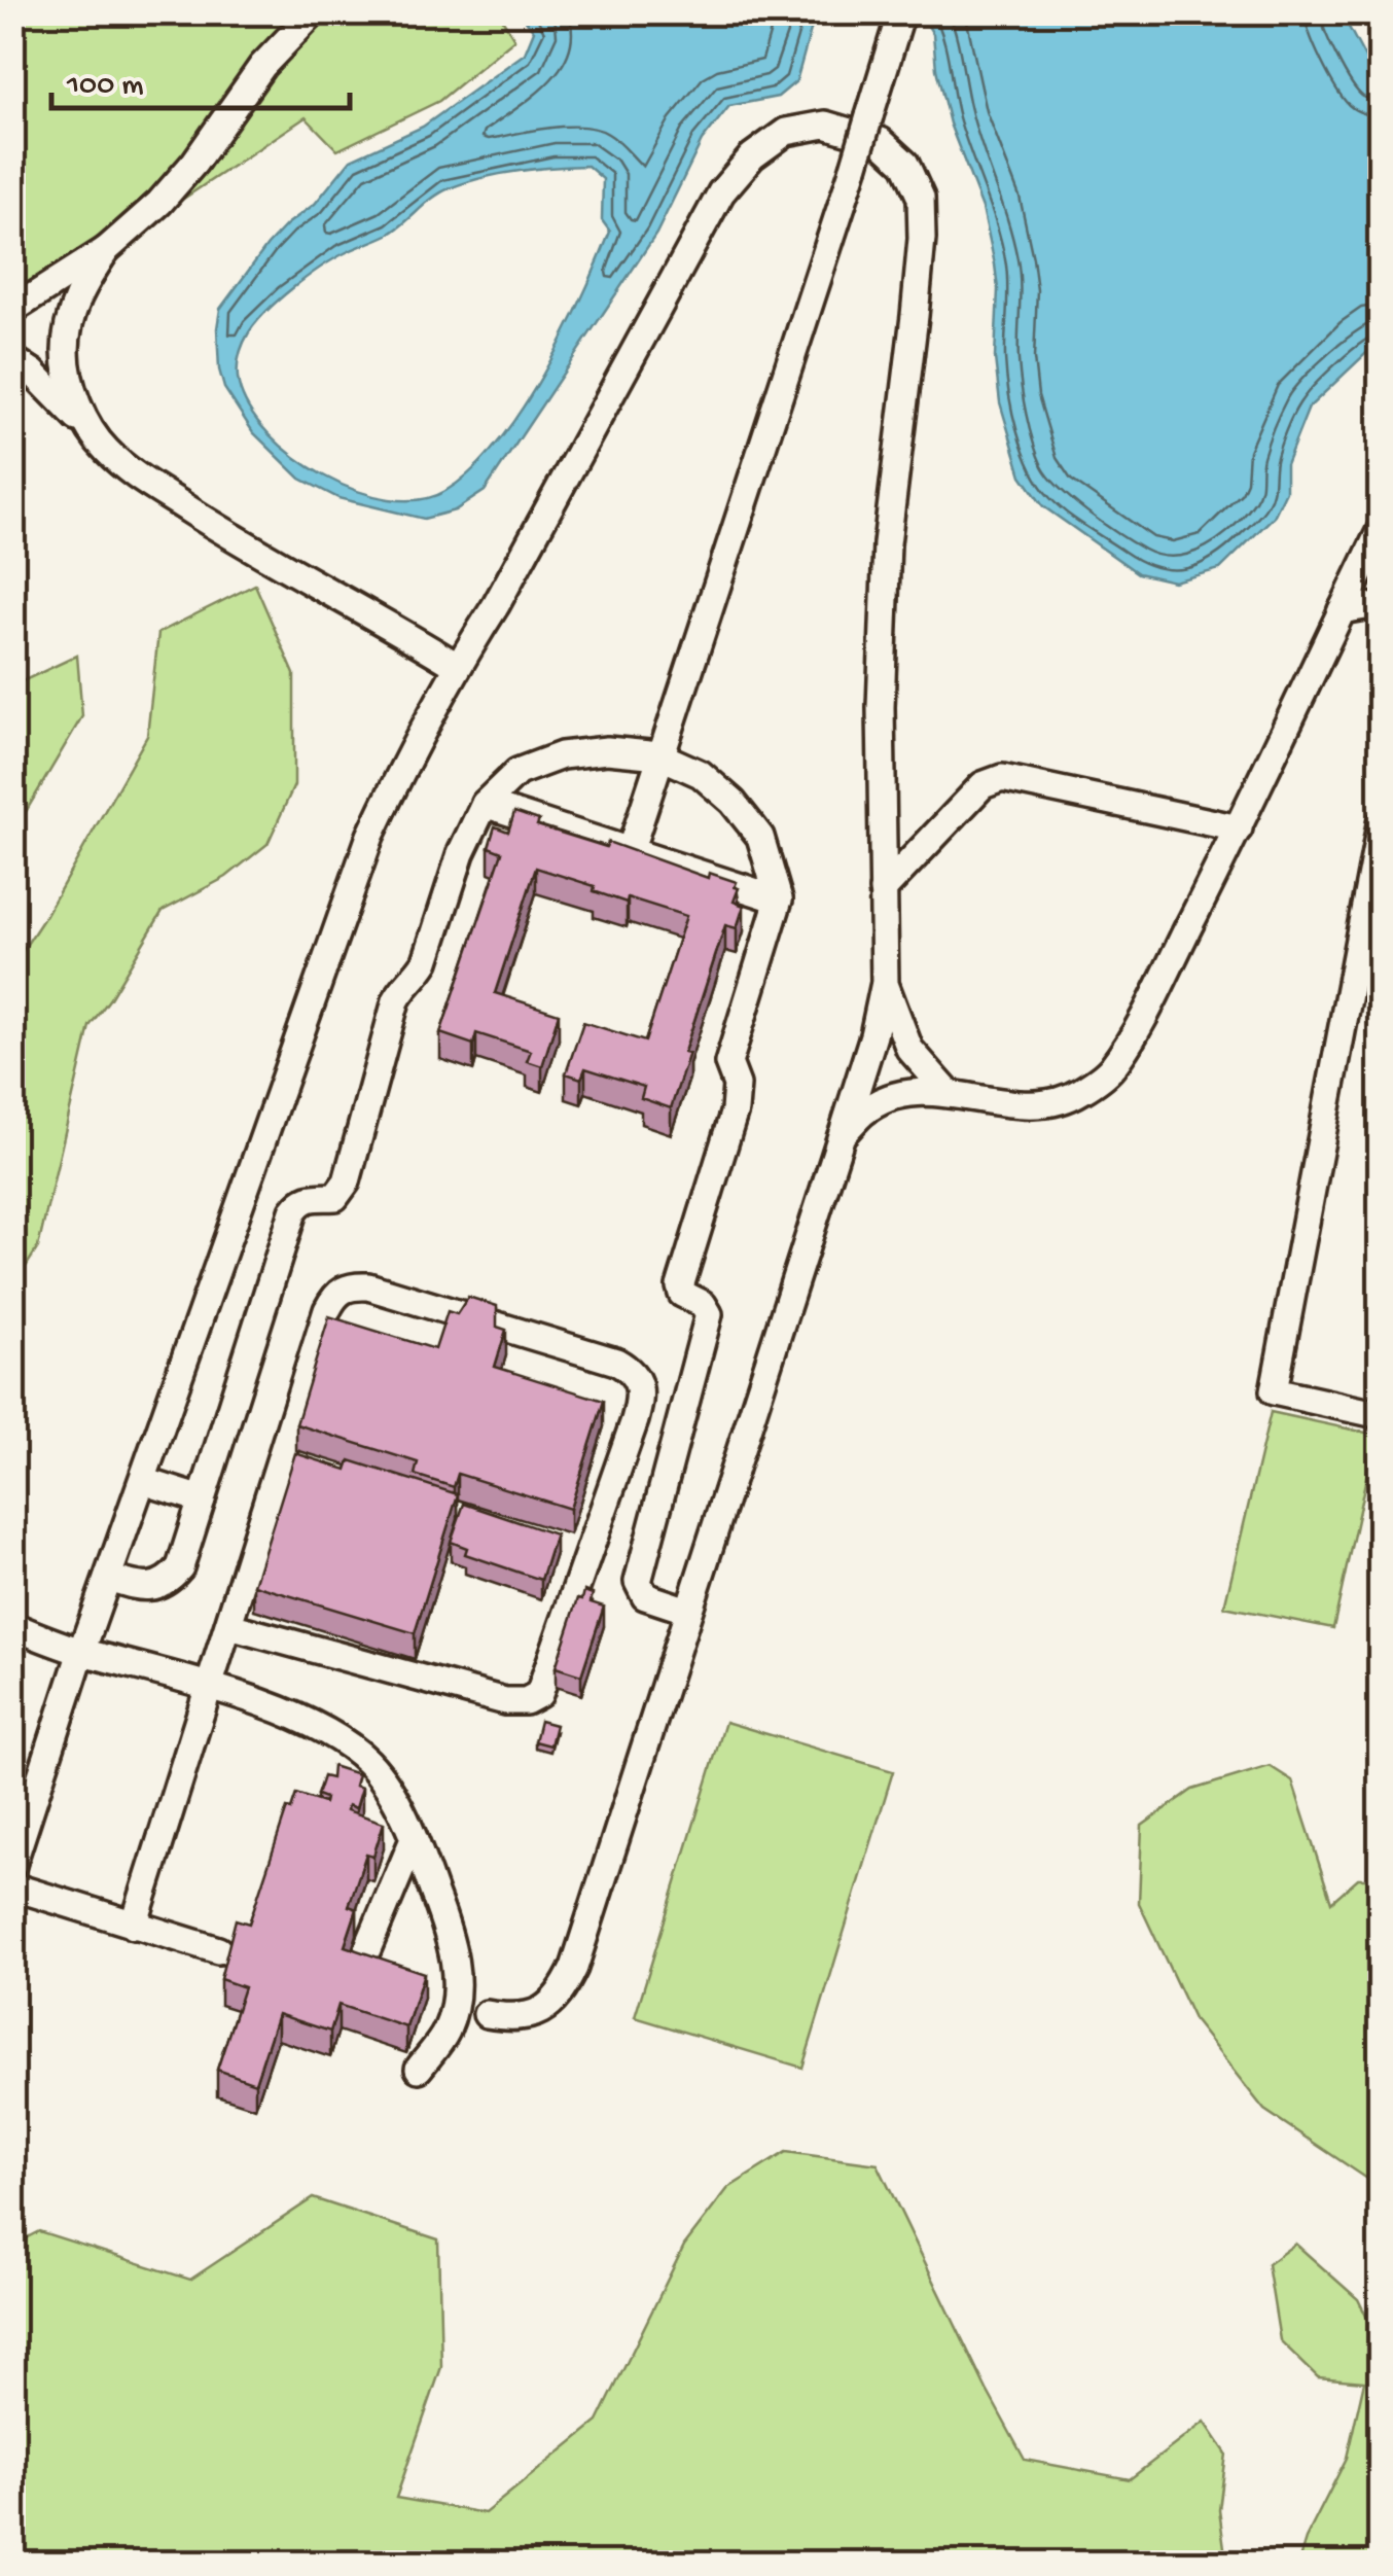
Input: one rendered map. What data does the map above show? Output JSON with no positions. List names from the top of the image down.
{
  "scale_bar": "100 m"
}
